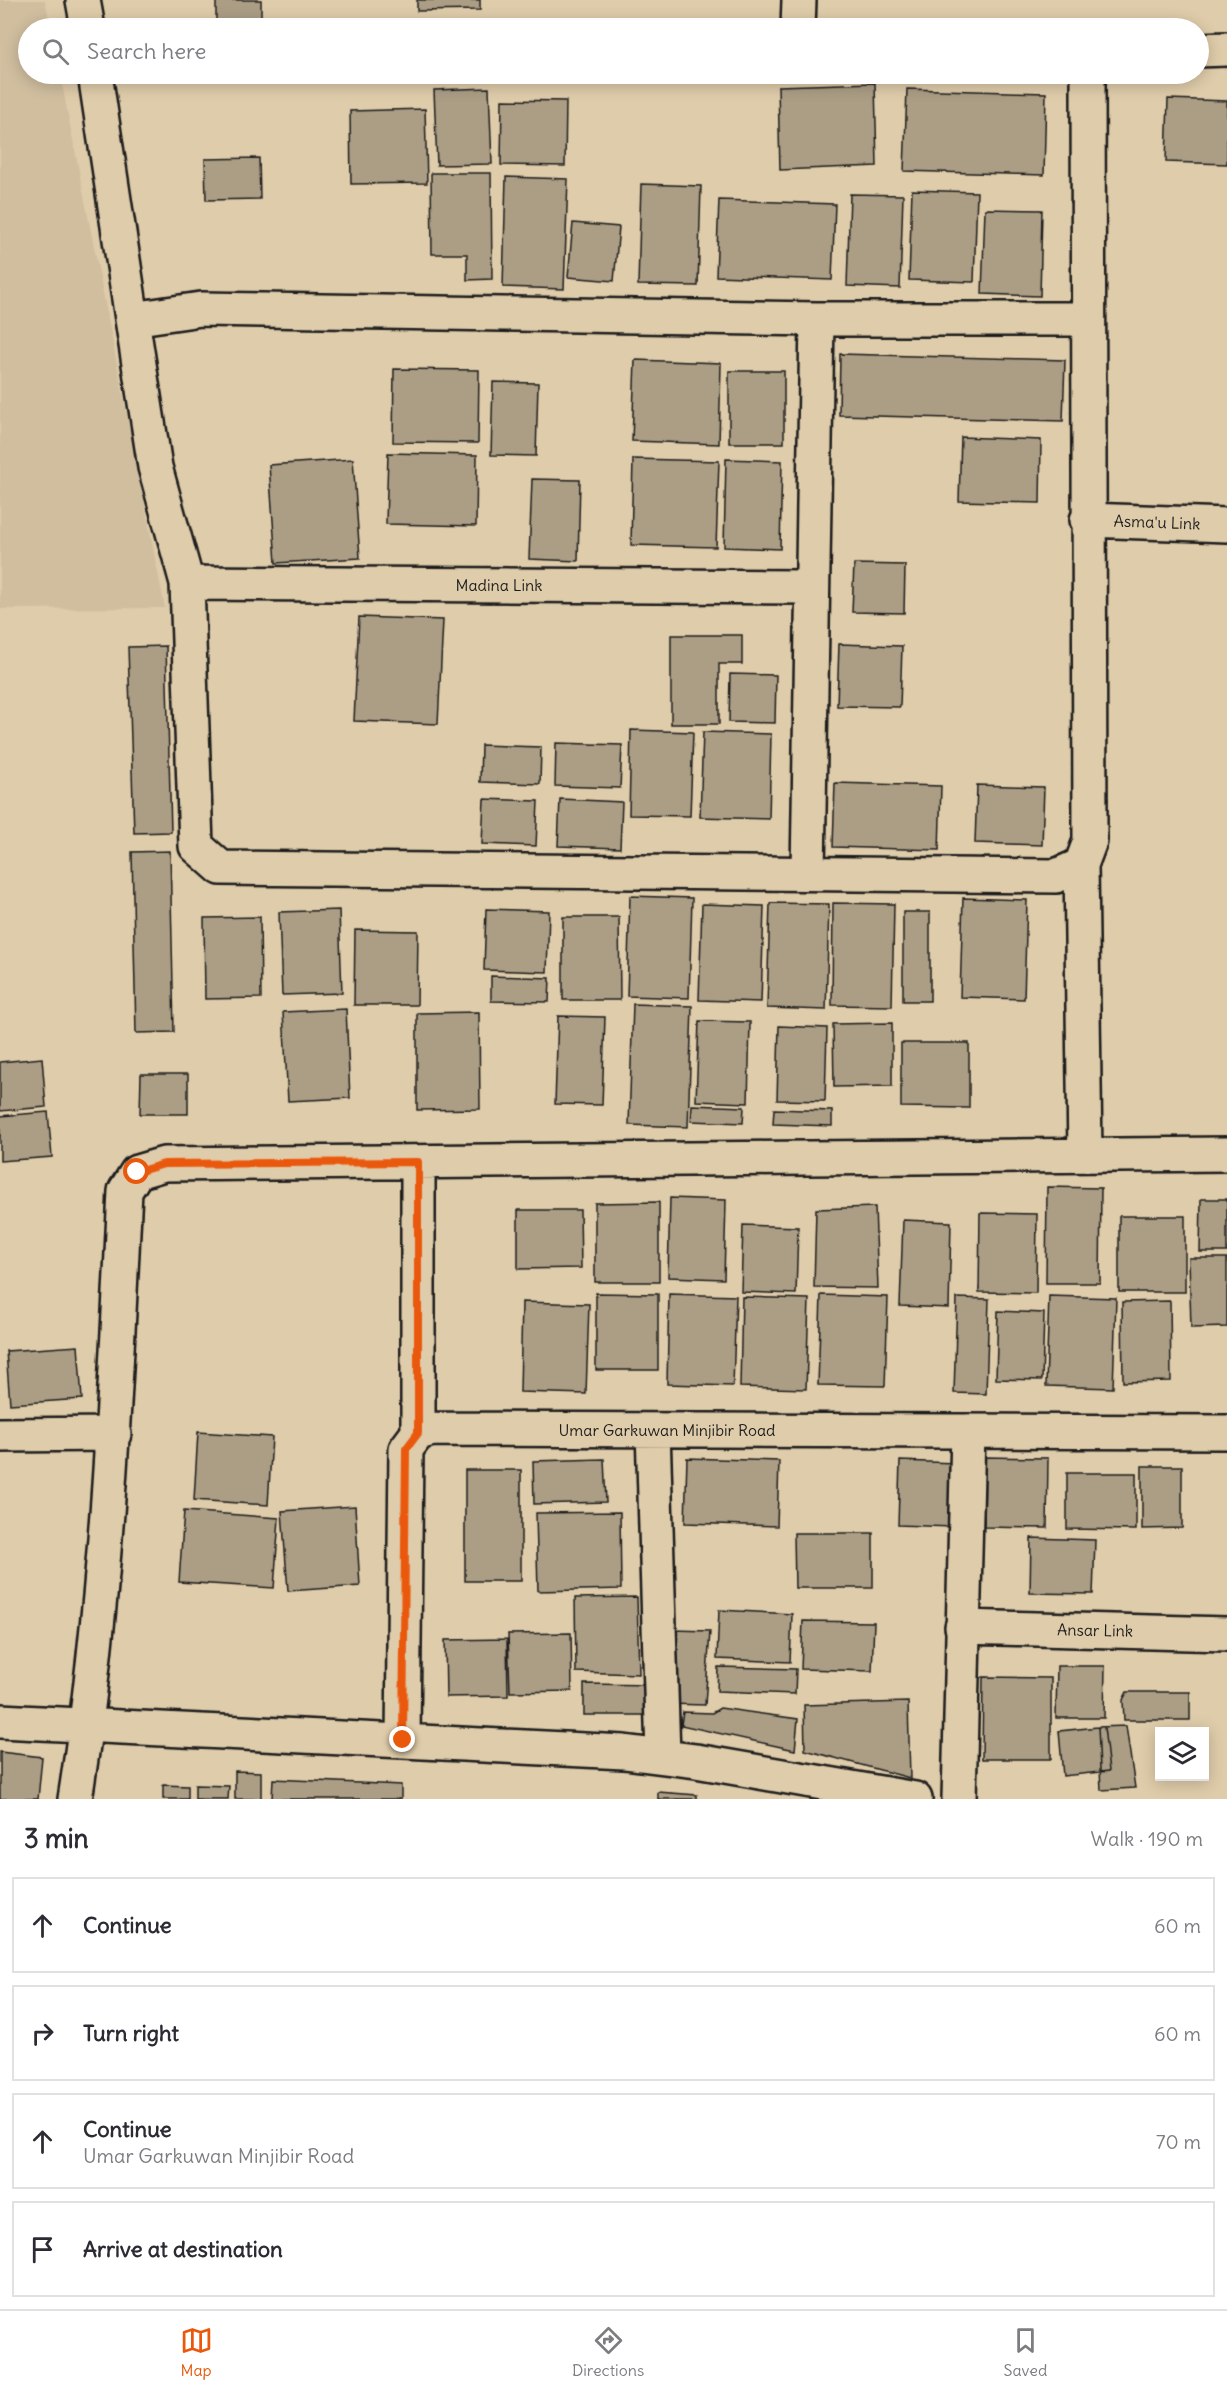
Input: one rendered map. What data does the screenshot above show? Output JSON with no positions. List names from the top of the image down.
{
  "streets": {
    "street": [
      "Asma'u Link",
      "Madina Link",
      "Umar Garkuwan Minjibir Road",
      "Ansar Link"
    ]
  },
  "page": {
    "search": "Search here",
    "heading": ["3 min", "Walk · 190 m"],
    "list": [
      ["Continue", "60 m"],
      ["Turn right", "60 m"],
      ["Continue", "Umar Garkuwan Minjibir Road", "70 m"],
      "Arrive at destination"
    ],
    "nav": ["Map", "Directions", "Saved"]
  }
}
